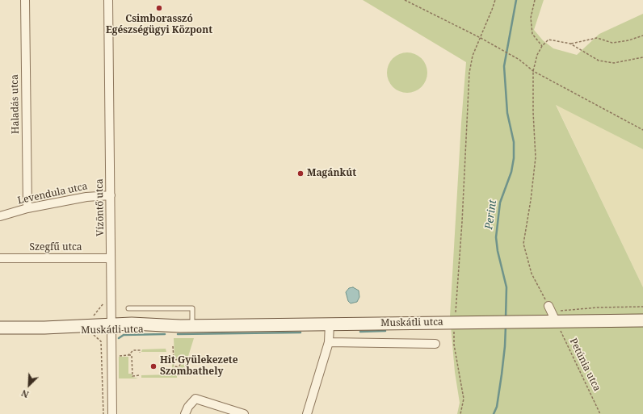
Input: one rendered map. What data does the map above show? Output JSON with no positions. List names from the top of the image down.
{
  "streets": {
    "main road": ["Muskátli utca"],
    "street": [
      "Haladás utca",
      "Levendula utca",
      "Vízöntő utca",
      "Szegfű utca"
    ],
    "path": ["Petúnia utca"]
  },
  "crossings": [
    ["Haladás utca", "Levendula utca"],
    ["Levendula utca", "Vízöntő utca"],
    ["Vízöntő utca", "Szegfű utca"],
    ["Vízöntő utca", "Muskátli utca"],
    ["Muskátli utca", "Petúnia utca"]
  ],
  "water": ["Perint"],
  "places": ["Csimborasszó Egészségügyi Központ", "Magánkút", "Hit Gyülekezete Szombathely"],
  "north": "bottom left"
}
